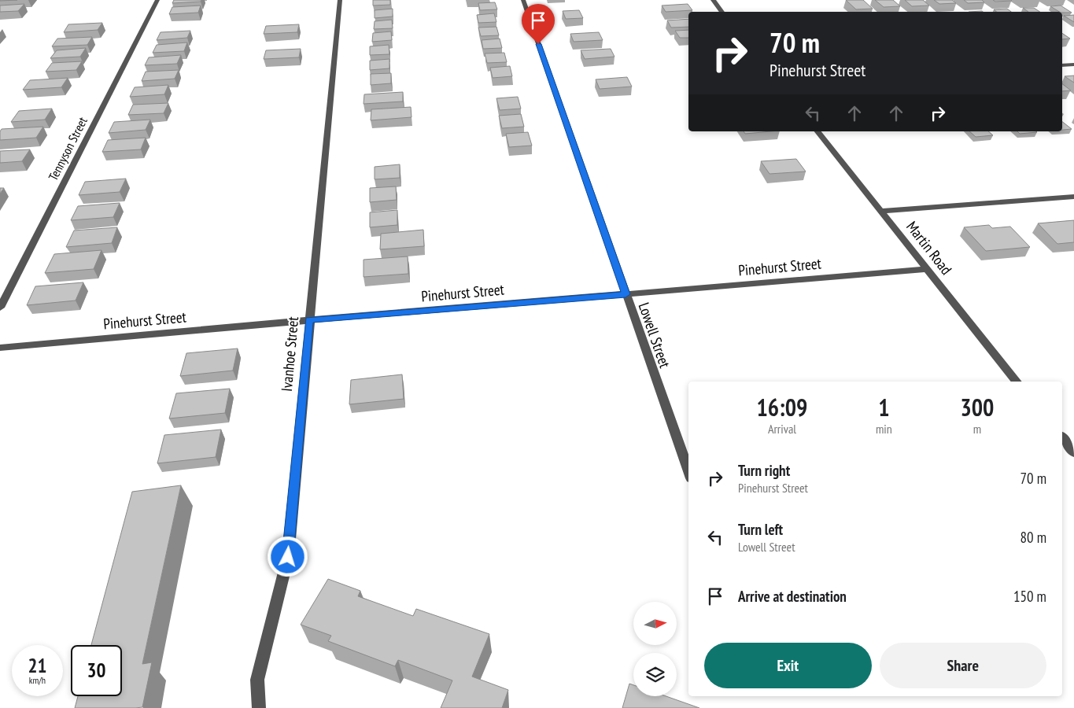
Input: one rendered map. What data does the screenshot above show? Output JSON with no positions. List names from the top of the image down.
{
  "streets": {
    "street": [
      "Tennyson Street",
      "Martin Road",
      "Pinehurst Street",
      "Lowell Street",
      "Ivanhoe Street"
    ]
  },
  "crossings": [
    ["Martin Road", "Pinehurst Street"],
    ["Pinehurst Street", "Lowell Street"],
    ["Pinehurst Street", "Ivanhoe Street"]
  ],
  "north": "right",
  "page": {
    "turn": ["70 m", "Pinehurst Street"],
    "eta": [
      "16:09",
      "Arrival",
      "1",
      "min",
      "300",
      "m"
    ],
    "list": [
      {
        "name": "Turn right",
        "note": "Pinehurst Street",
        "value": "70 m"
      },
      {
        "name": "Turn left",
        "note": "Lowell Street",
        "value": "80 m"
      },
      {
        "name": "Arrive at destination",
        "value": "150 m"
      }
    ],
    "buttons": ["Exit", "Share"],
    "speed": "21 km/h",
    "limit": "30"
  }
}
